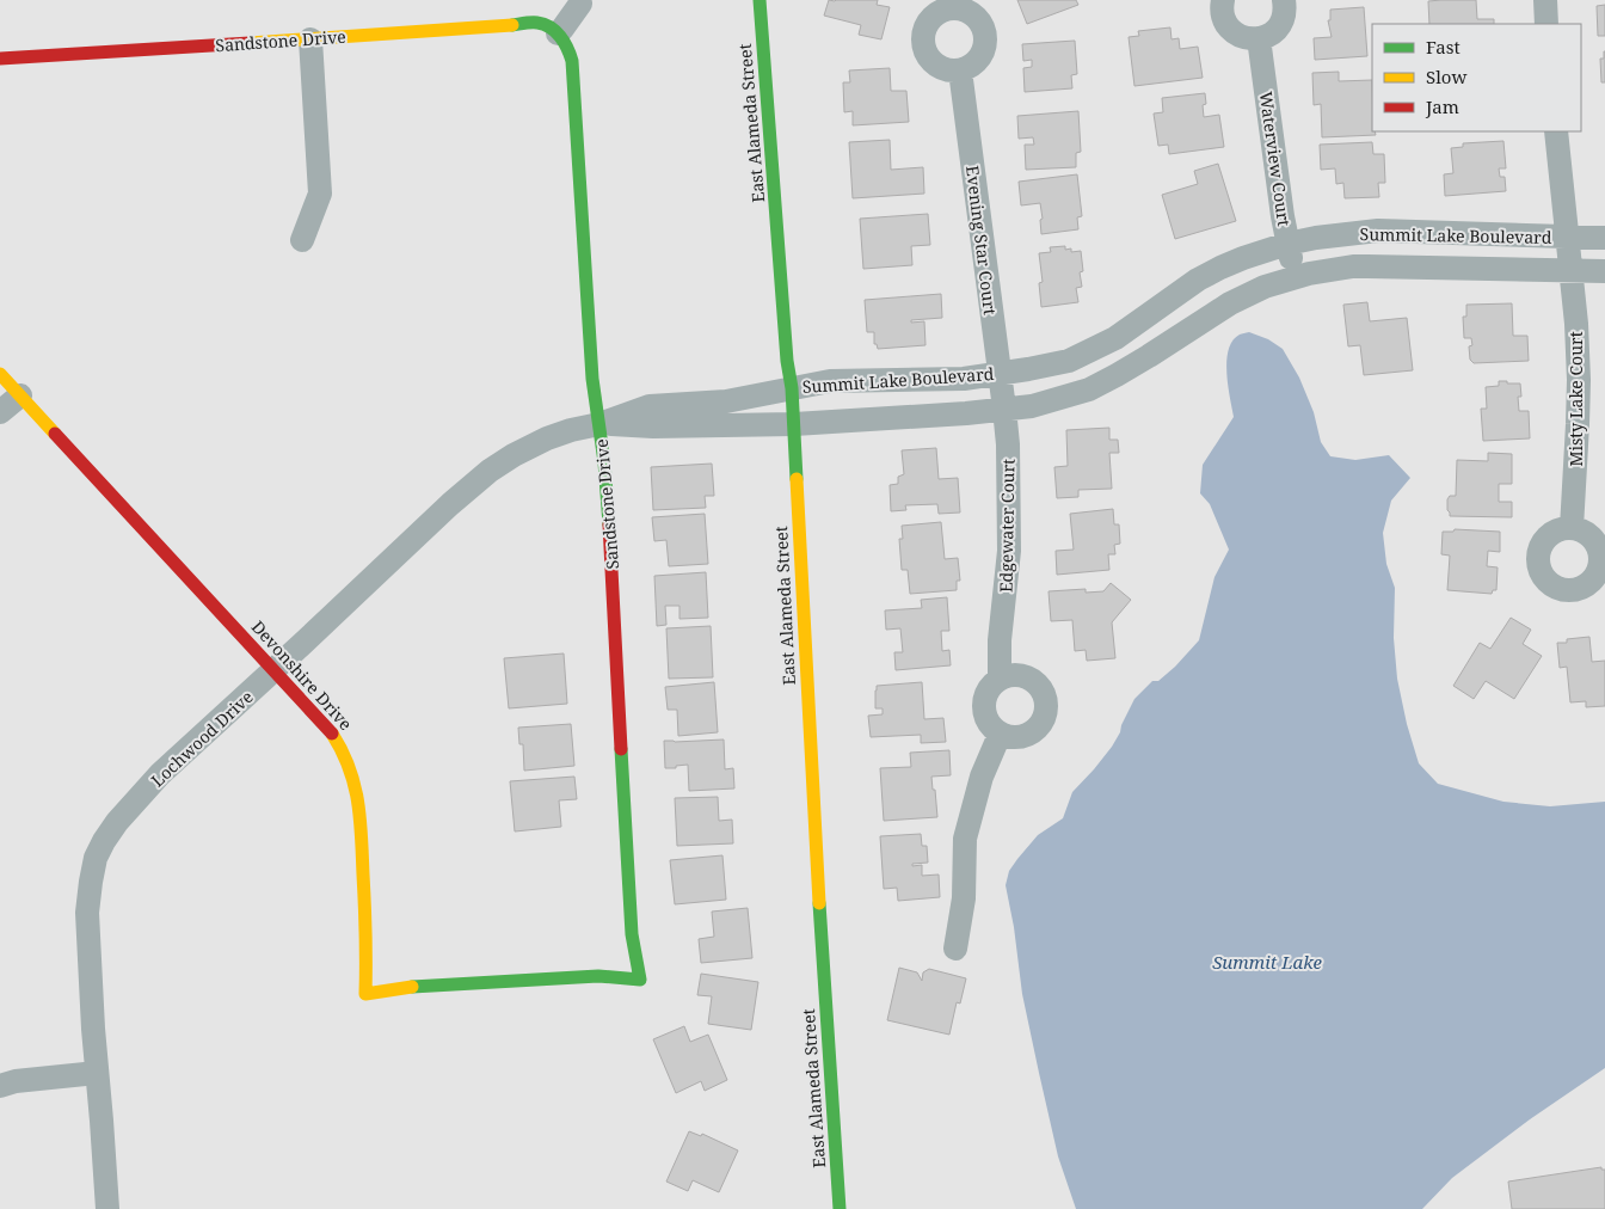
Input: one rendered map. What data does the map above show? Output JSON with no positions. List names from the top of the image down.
{
  "streets": {
    "street": [
      "Sandstone Drive",
      "East Alameda Street",
      "Waterview Court",
      "Summit Lake Boulevard",
      "Evening Star Court",
      "Misty Lake Court",
      "Edgewater Court",
      "Devonshire Drive",
      "Lochwood Drive"
    ]
  },
  "crossings": [
    ["Sandstone Drive", "Devonshire Drive"],
    ["Sandstone Drive", "Lochwood Drive"],
    ["East Alameda Street", "Summit Lake Boulevard"],
    ["Waterview Court", "Summit Lake Boulevard"],
    ["Summit Lake Boulevard", "Evening Star Court"],
    ["Summit Lake Boulevard", "Misty Lake Court"],
    ["Summit Lake Boulevard", "Edgewater Court"],
    ["Summit Lake Boulevard", "Lochwood Drive"],
    ["Evening Star Court", "Edgewater Court"],
    ["Devonshire Drive", "Lochwood Drive"]
  ],
  "water": ["Summit Lake"],
  "legend": ["Fast", "Slow", "Jam"]
}
